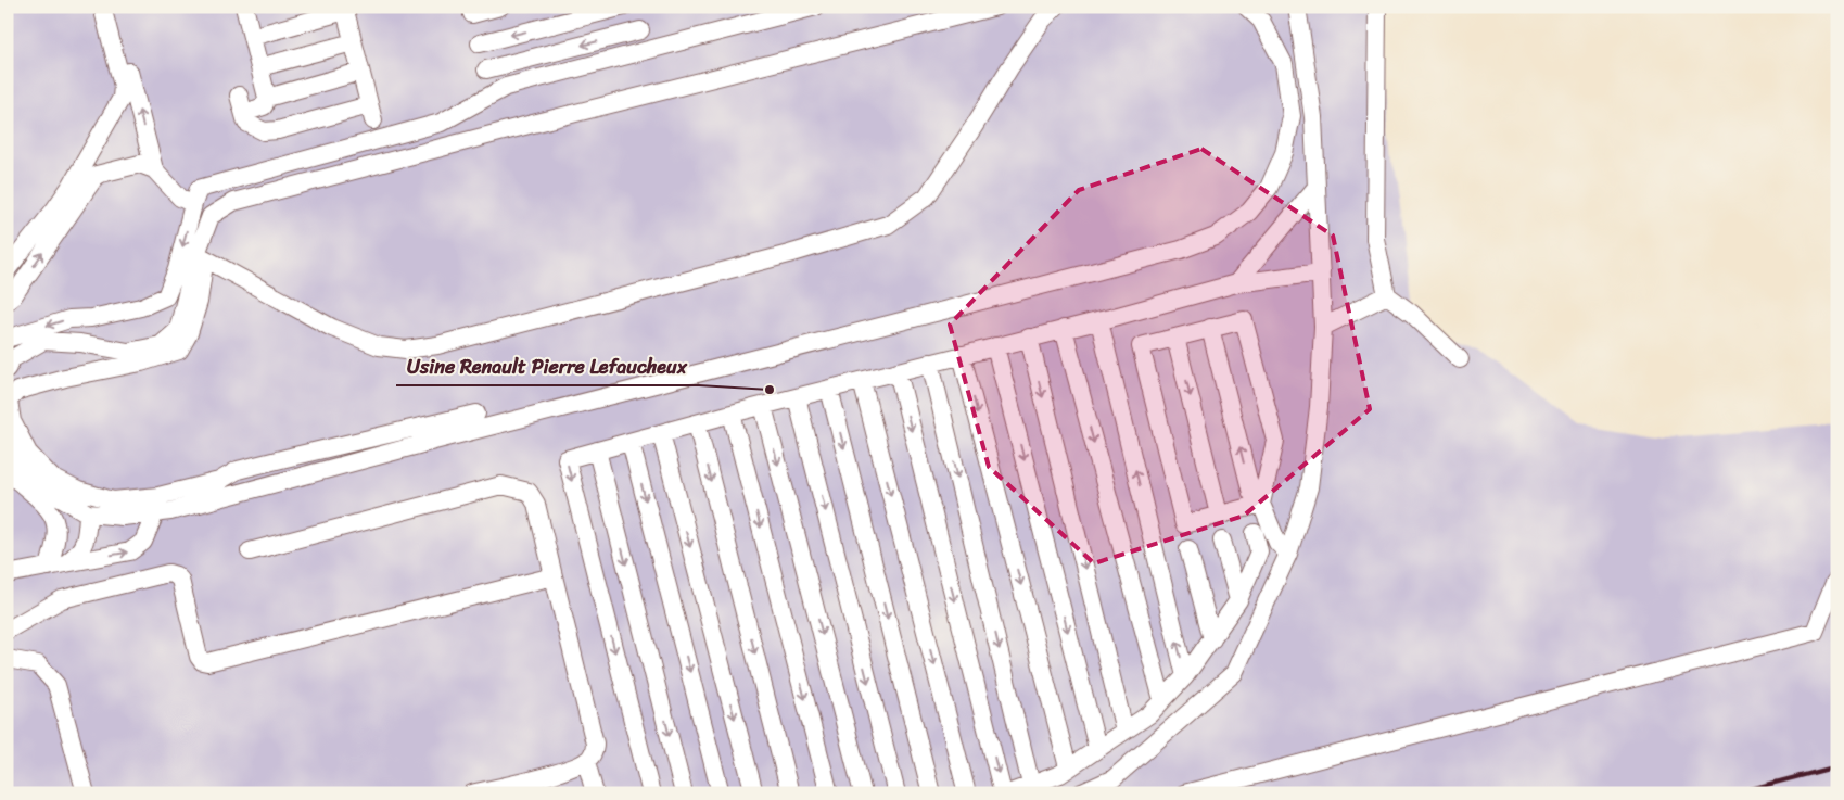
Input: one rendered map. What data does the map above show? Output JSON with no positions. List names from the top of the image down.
{
  "places": ["Usine Renault Pierre Lefaucheux"]
}
